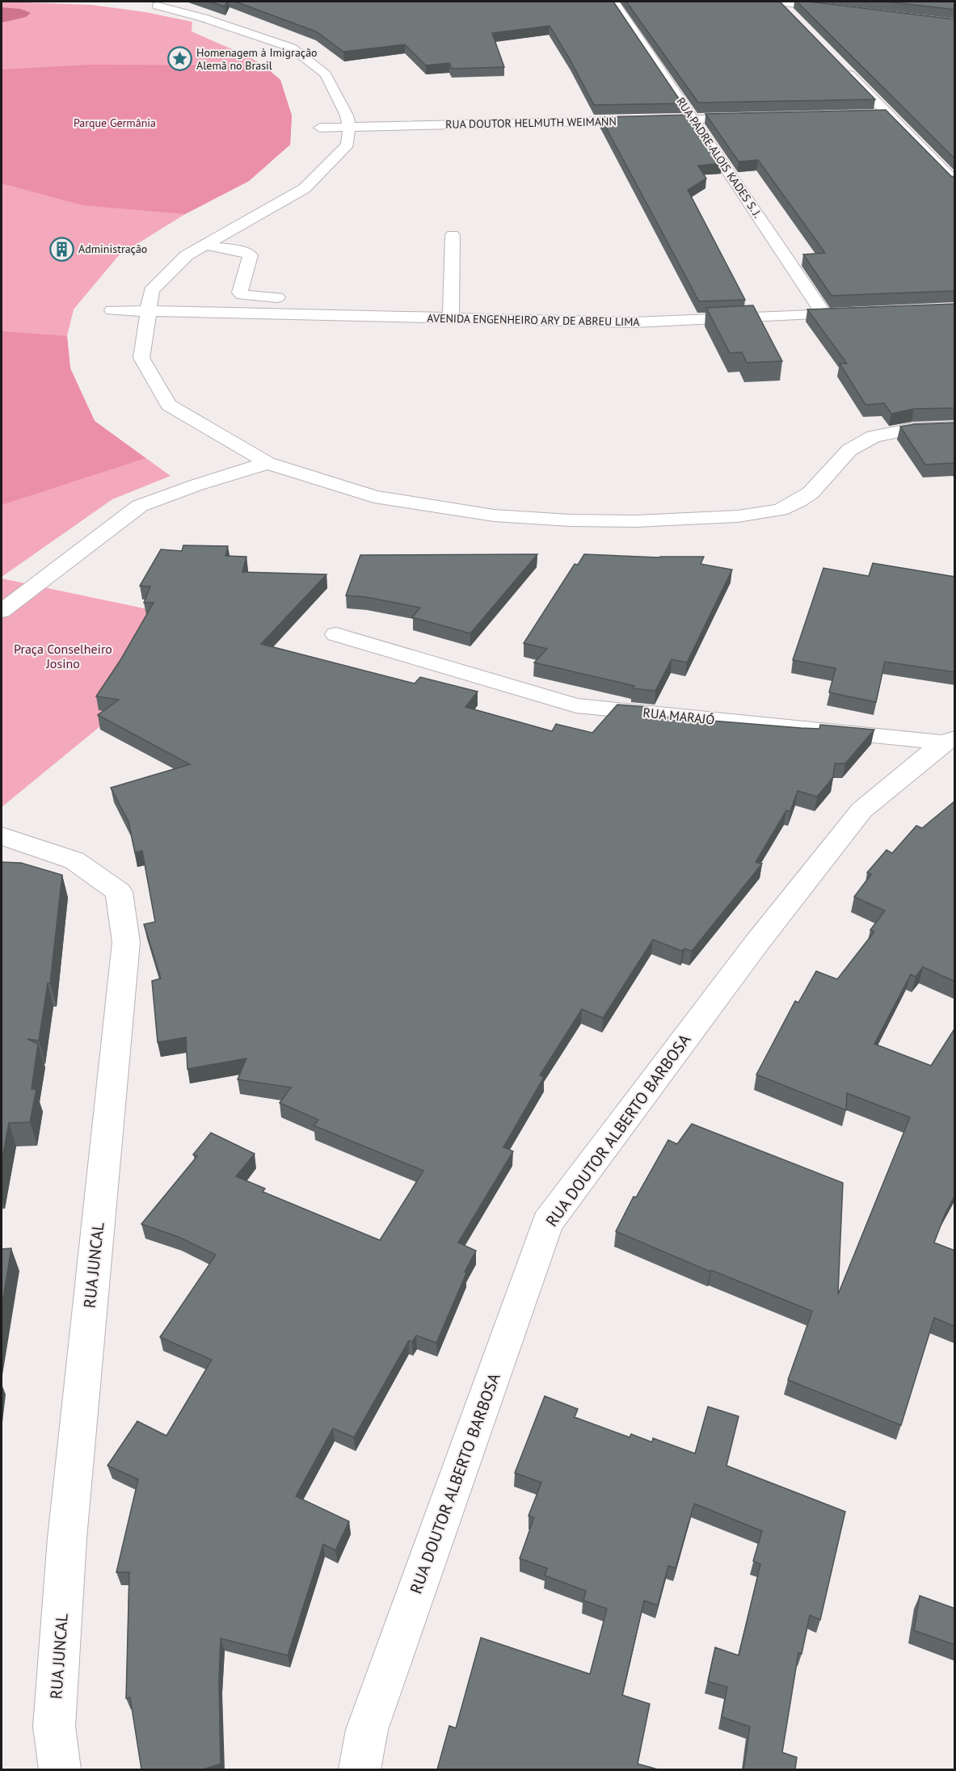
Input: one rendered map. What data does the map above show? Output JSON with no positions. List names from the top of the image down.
{
  "streets": {
    "street": [
      "RUA DOUTOR HELMUTH WEIMANN",
      "RUA PADRE ALOIS KADES S. J.",
      "AVENIDA ENGENHEIRO ARY DE ABREU LIMA",
      "RUA MARAJÓ",
      "RUA DOUTOR ALBERTO BARBOSA",
      "RUA JUNCAL"
    ]
  },
  "crossings": [
    ["RUA DOUTOR HELMUTH WEIMANN", "RUA PADRE ALOIS KADES S. J."],
    ["RUA PADRE ALOIS KADES S. J.", "AVENIDA ENGENHEIRO ARY DE ABREU LIMA"],
    ["RUA MARAJÓ", "RUA DOUTOR ALBERTO BARBOSA"]
  ],
  "parks": ["Parque Germânia", "Praça Conselheiro Josino"],
  "places": {
    "place": ["Homenagem à Imigração Alemã no Brasil"],
    "building": ["Administração"]
  }
}
